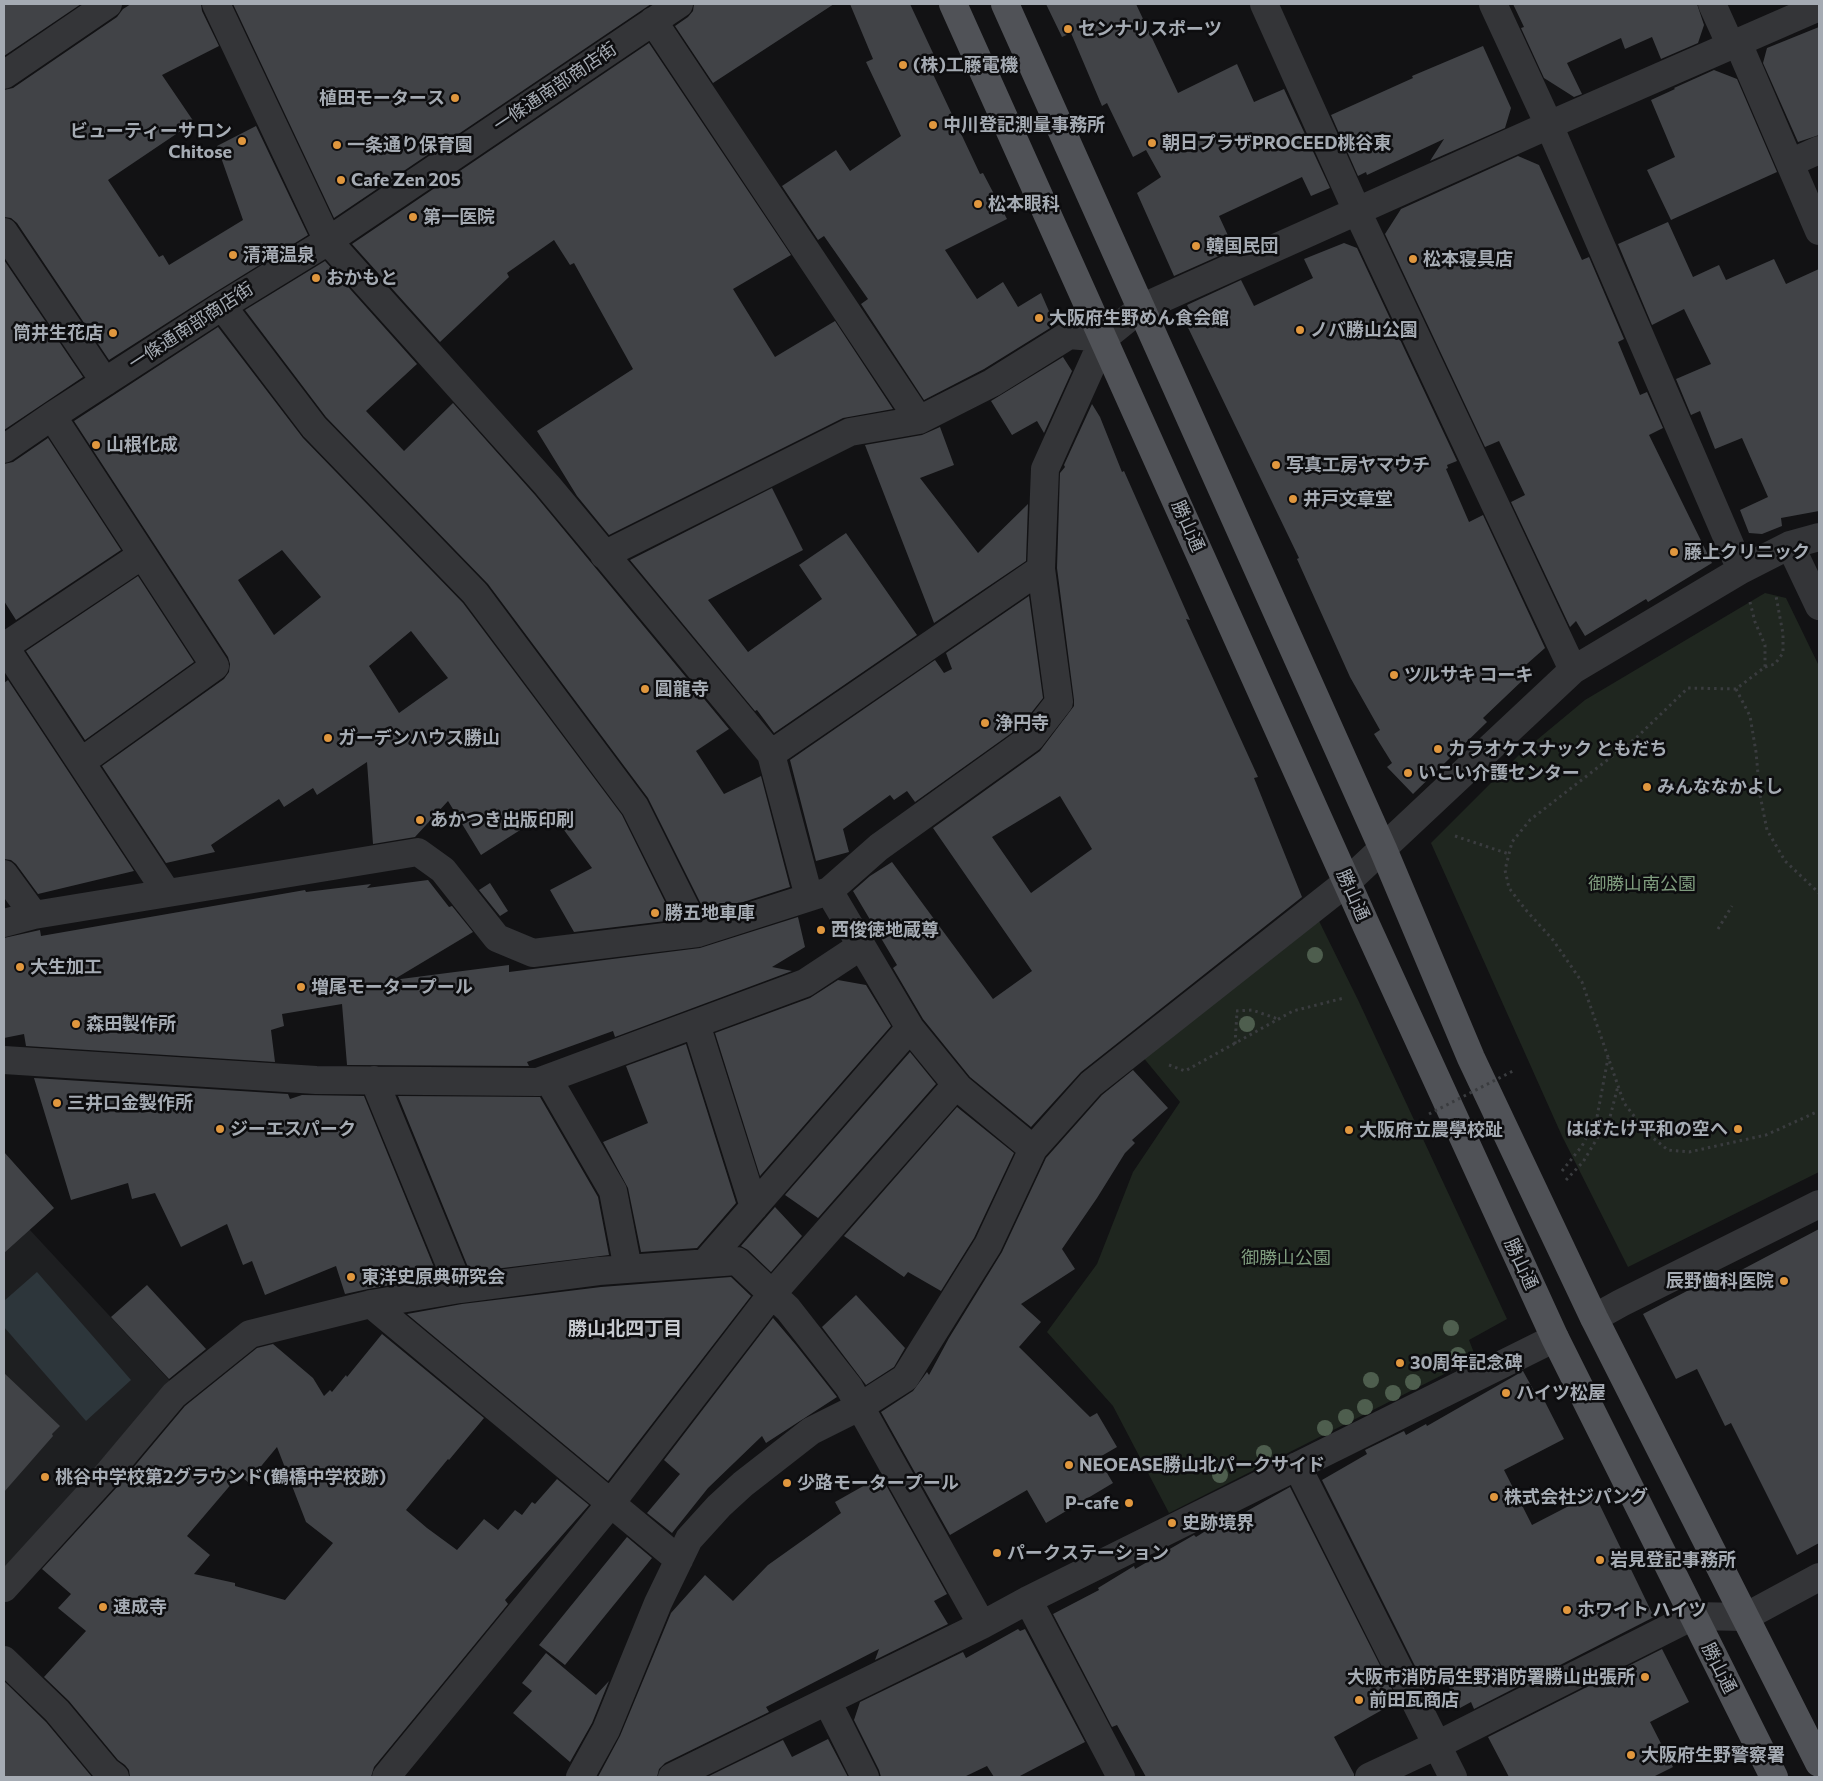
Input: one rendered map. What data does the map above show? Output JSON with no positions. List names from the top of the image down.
{
  "streets": {
    "main road": ["勝山通"],
    "street": ["一條通南部商店街"]
  },
  "districts": ["勝山北四丁目"],
  "parks": ["御勝山南公園", "御勝山公園"],
  "places": [
    "センナリスポーツ",
    "(株)工藤電機",
    "植田モータース",
    "中川登記測量事務所",
    "ビューティーサロン Chitose",
    "朝日プラザPROCEED桃谷東",
    "一条通り保育園",
    "Cafe Zen 205",
    "松本眼科",
    "第一医院",
    "韓国民団",
    "清滝温泉",
    "松本寝具店",
    "おかもと",
    "大阪府生野めん食会館",
    "ノバ勝山公園",
    "筒井生花店",
    "山根化成",
    "写真工房ヤマウチ",
    "井戸文章堂",
    "藤上クリニック",
    "ツルサキ コーキ",
    "圓龍寺",
    "浄円寺",
    "ガーデンハウス勝山",
    "カラオケスナック ともだち",
    "いこい介護センター",
    "みんななかよし",
    "あかつき出版印刷",
    "勝五地車庫",
    "西俊徳地蔵尊",
    "大生加工",
    "増尾モータープール",
    "森田製作所",
    "三井口金製作所",
    "ジーエスパーク",
    "はばたけ平和の空へ",
    "大阪府立農學校趾",
    "東洋史原典研究会",
    "辰野歯科医院",
    "30周年記念碑",
    "ハイツ松屋",
    "NEOEASE勝山北パークサイド",
    "桃谷中学校第2グラウンド(鶴橋中学校跡)",
    "少路モータープール",
    "株式会社ジパング",
    "P-cafe",
    "史跡境界",
    "パークステーション",
    "岩見登記事務所",
    "速成寺",
    "ホワイト ハイツ",
    "大阪市消防局生野消防署勝山出張所",
    "前田瓦商店",
    "大阪府生野警察署"
  ]
}
